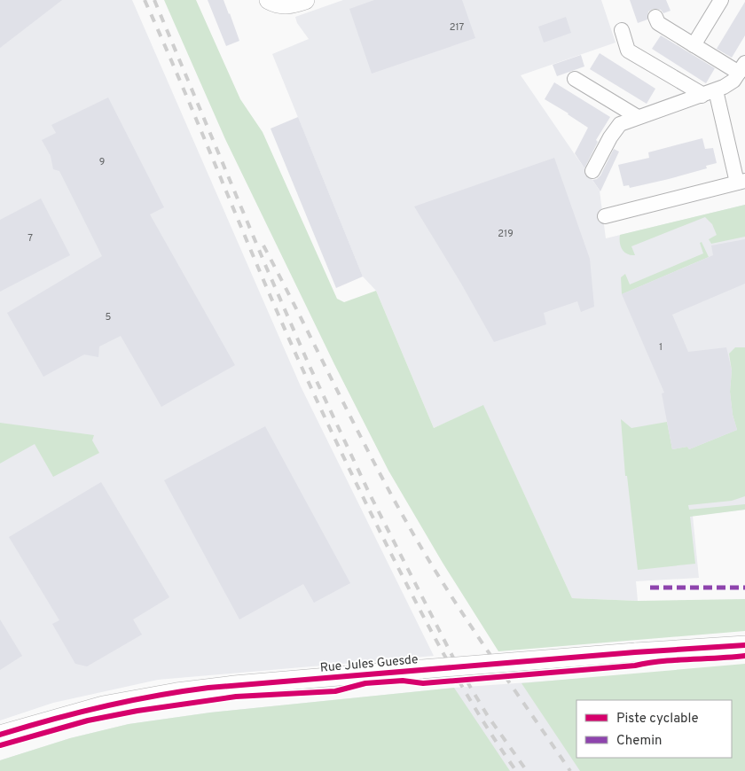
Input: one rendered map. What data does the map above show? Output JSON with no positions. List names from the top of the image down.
{
  "streets": {
    "street": ["Rue Jules Guesde"]
  },
  "house_numbers": [
    "217",
    "9",
    "219",
    "7",
    "5",
    "1"
  ],
  "legend": ["Piste cyclable", "Chemin"]
}
